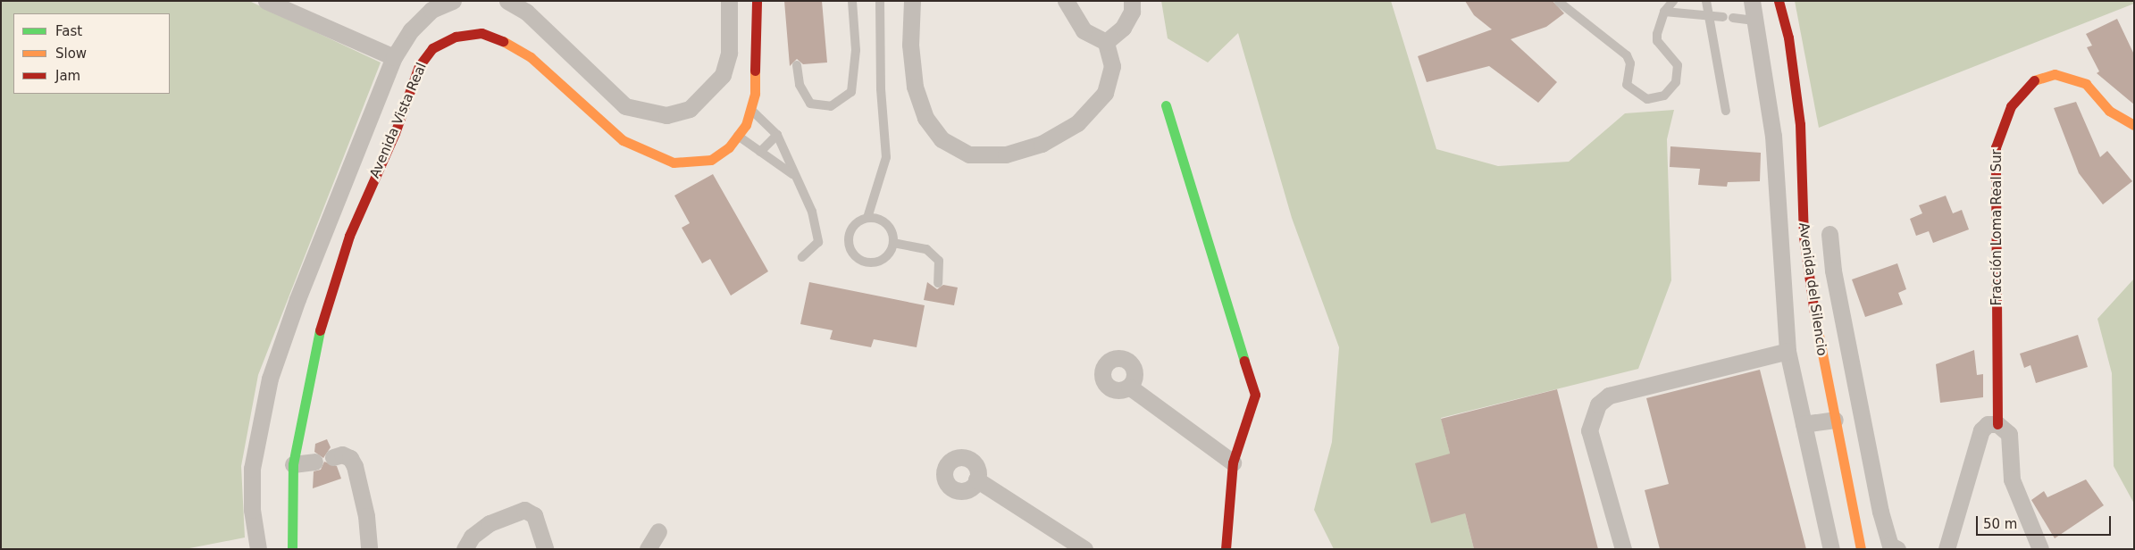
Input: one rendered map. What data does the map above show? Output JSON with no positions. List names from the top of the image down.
{
  "streets": {
    "street": ["Avenida Vista Real", "Fracción Loma Real Sur", "Avenida del Silencio"]
  },
  "legend": ["Fast", "Slow", "Jam"],
  "scale_bar": "50 m"
}
